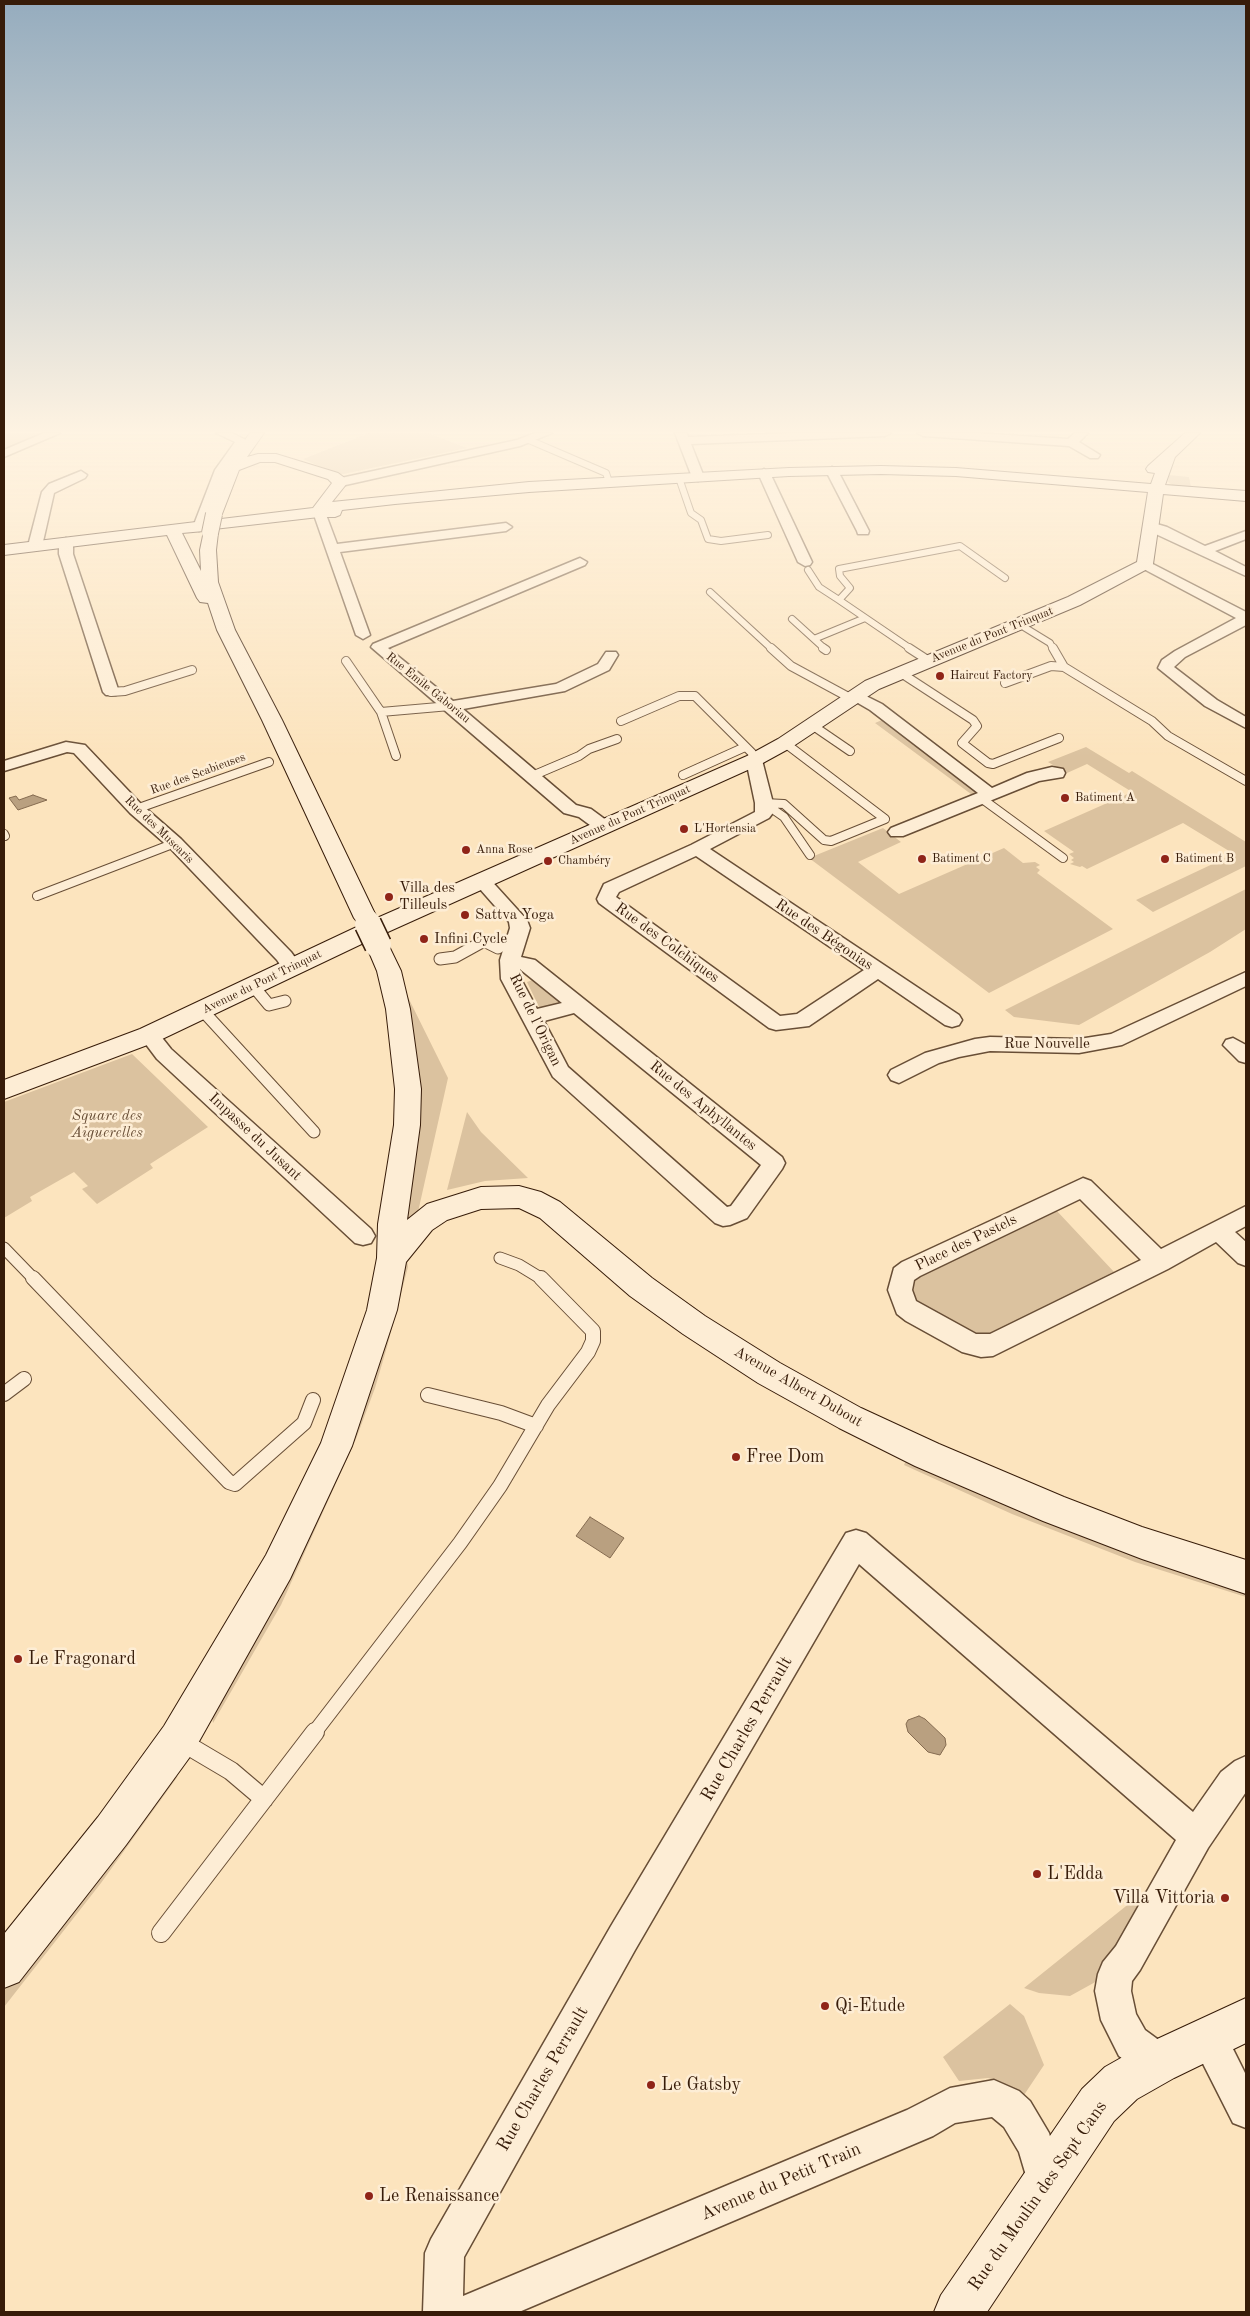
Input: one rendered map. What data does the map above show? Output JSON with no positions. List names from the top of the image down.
{
  "streets": {
    "street": [
      "Avenue du Pont Trinquat",
      "Rue Émile Gaboriau",
      "Rue des Muscaris",
      "Rue des Bégonias",
      "Rue des Colchiques",
      "Rue de l'Origan",
      "Rue Nouvelle",
      "Rue des Aphyllantes",
      "Impasse du Jusant",
      "Place des Pastels",
      "Avenue Albert Dubout",
      "Rue Charles Perrault",
      "Avenue du Petit Train",
      "Rue du Moulin des Sept Cans"
    ],
    "lane": ["Rue des Scabieuses"]
  },
  "crossings": [
    ["Avenue du Pont Trinquat", "Rue Émile Gaboriau"],
    ["Avenue du Pont Trinquat", "Rue des Muscaris"],
    ["Avenue du Pont Trinquat", "Impasse du Jusant"],
    ["Rue des Scabieuses", "Rue des Muscaris"],
    ["Rue des Bégonias", "Rue des Colchiques"],
    ["Rue de l'Origan", "Rue des Aphyllantes"],
    ["Avenue du Petit Train", "Rue du Moulin des Sept Cans"]
  ],
  "parks": ["Square des Aiguerelles"],
  "places": [
    "Haircut Factory",
    "Batiment A",
    "L'Hortensia",
    "Anna Rose",
    "Batiment C",
    "Batiment B",
    "Chambéry",
    "Villa des Tilleuls",
    "Sattva Yoga",
    "Infini Cycle",
    "Free Dom",
    "Le Fragonard",
    "L'Edda",
    "Villa Vittoria",
    "Qi-Etude",
    "Le Gatsby",
    "Le Renaissance"
  ]
}
